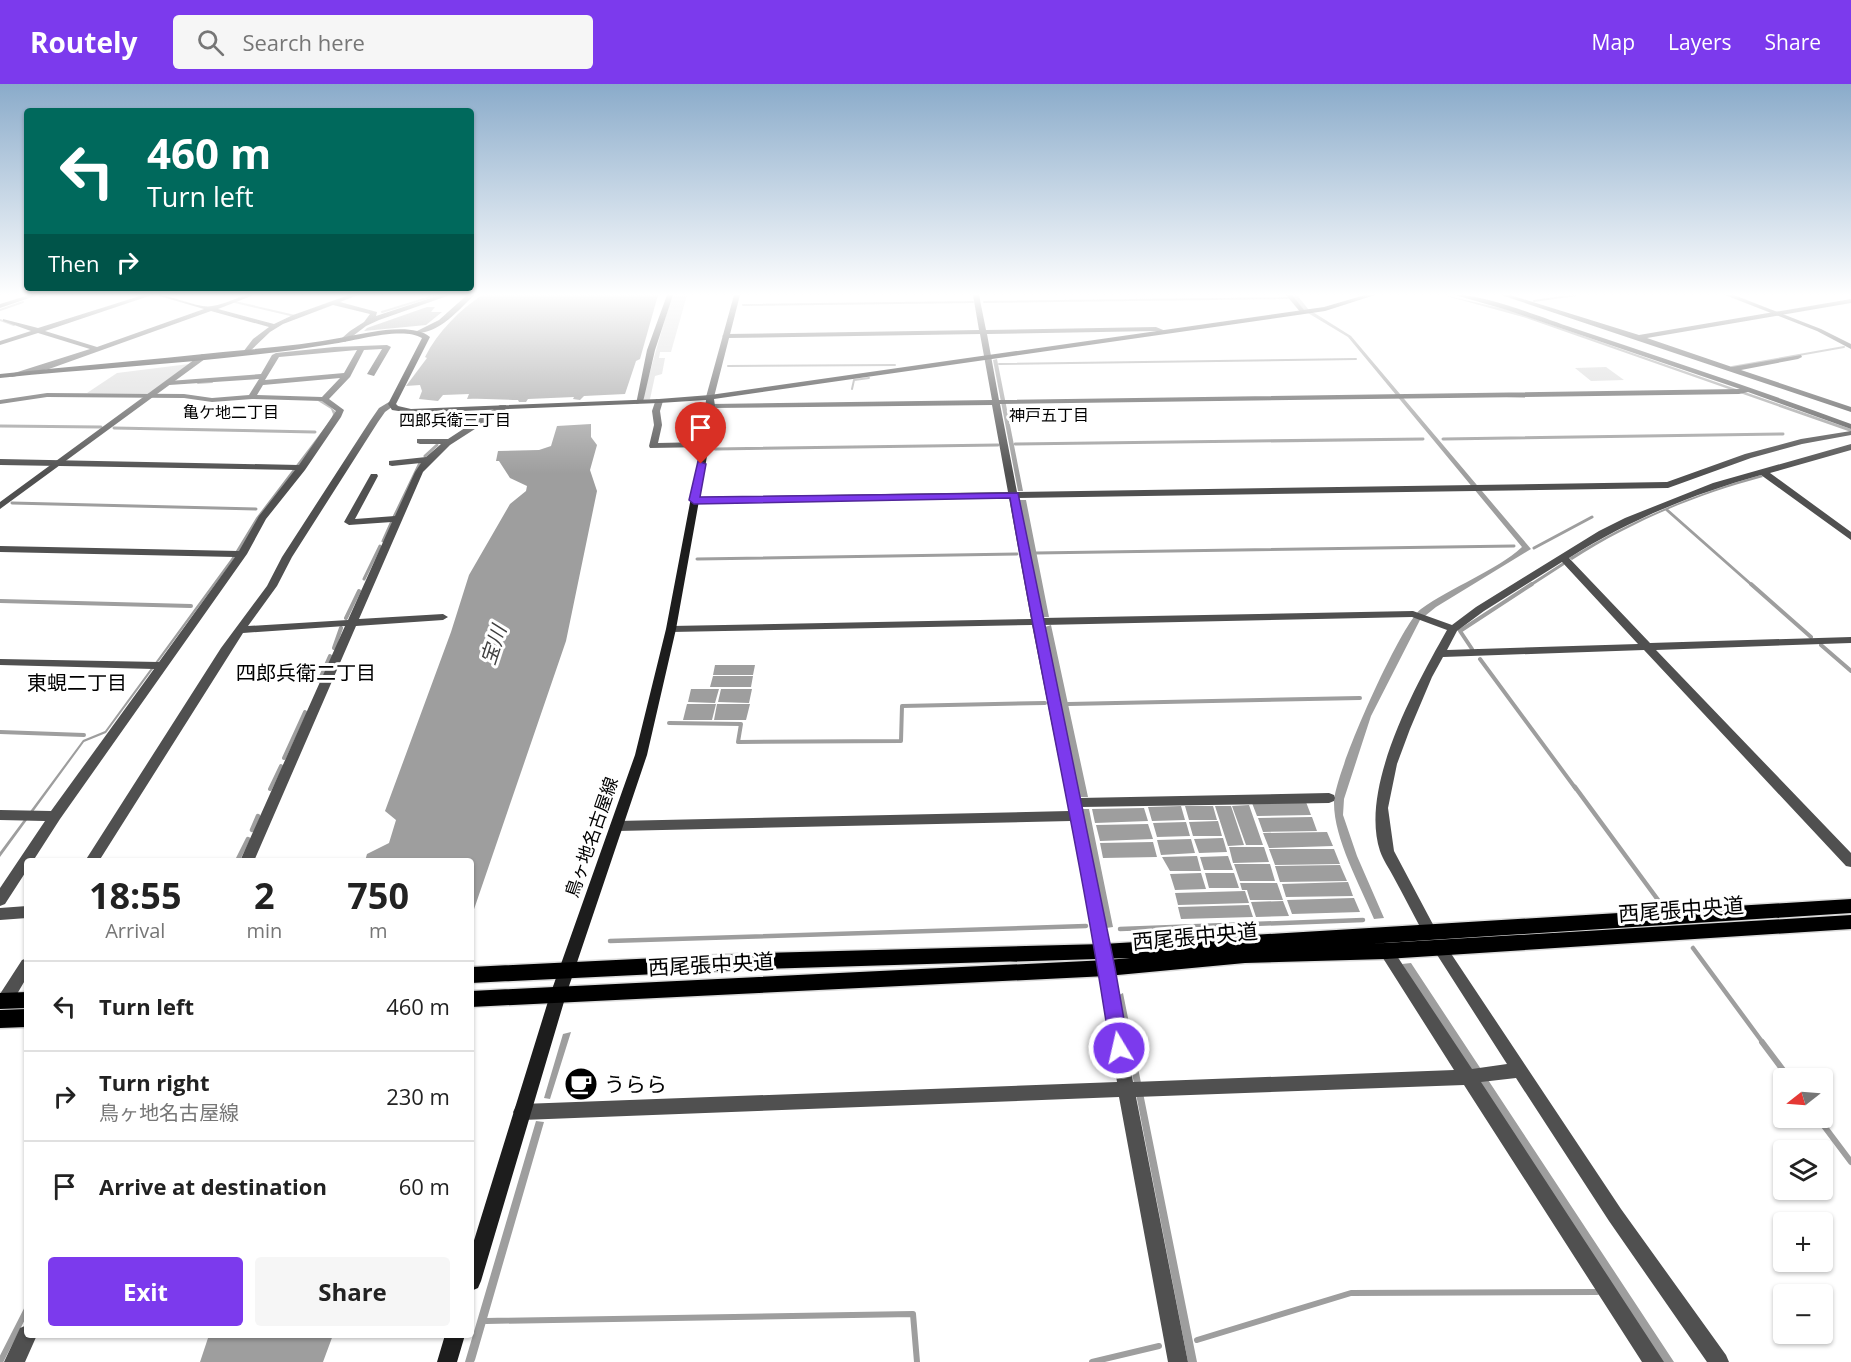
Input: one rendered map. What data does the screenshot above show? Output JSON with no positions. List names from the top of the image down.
{
  "streets": {
    "main road": ["鳥ヶ地名古屋線", "西尾張中央道"]
  },
  "crossings": [
    ["鳥ヶ地名古屋線", "西尾張中央道"]
  ],
  "districts": [
    "亀ケ地二丁目",
    "神戸五丁目",
    "四郎兵衛三丁目",
    "四郎兵衛二丁目",
    "東蜆二丁目"
  ],
  "water": ["宝川"],
  "places": {
    "cafe": ["うらら"]
  },
  "north": "left",
  "page": {
    "header": "Routely",
    "search": "Search here",
    "nav": ["Map", "Layers", "Share"],
    "turn": ["460 m", "Turn left"],
    "then": "Then",
    "eta": [
      "18:55",
      "Arrival",
      "2",
      "min",
      "750",
      "m"
    ],
    "list": [
      {
        "name": "Turn left",
        "value": "460 m"
      },
      {
        "name": "Turn right",
        "note": "鳥ヶ地名古屋線",
        "value": "230 m"
      },
      {
        "name": "Arrive at destination",
        "value": "60 m"
      }
    ],
    "map_buttons": ["+", "−"],
    "buttons": ["Exit", "Share"]
  }
}
